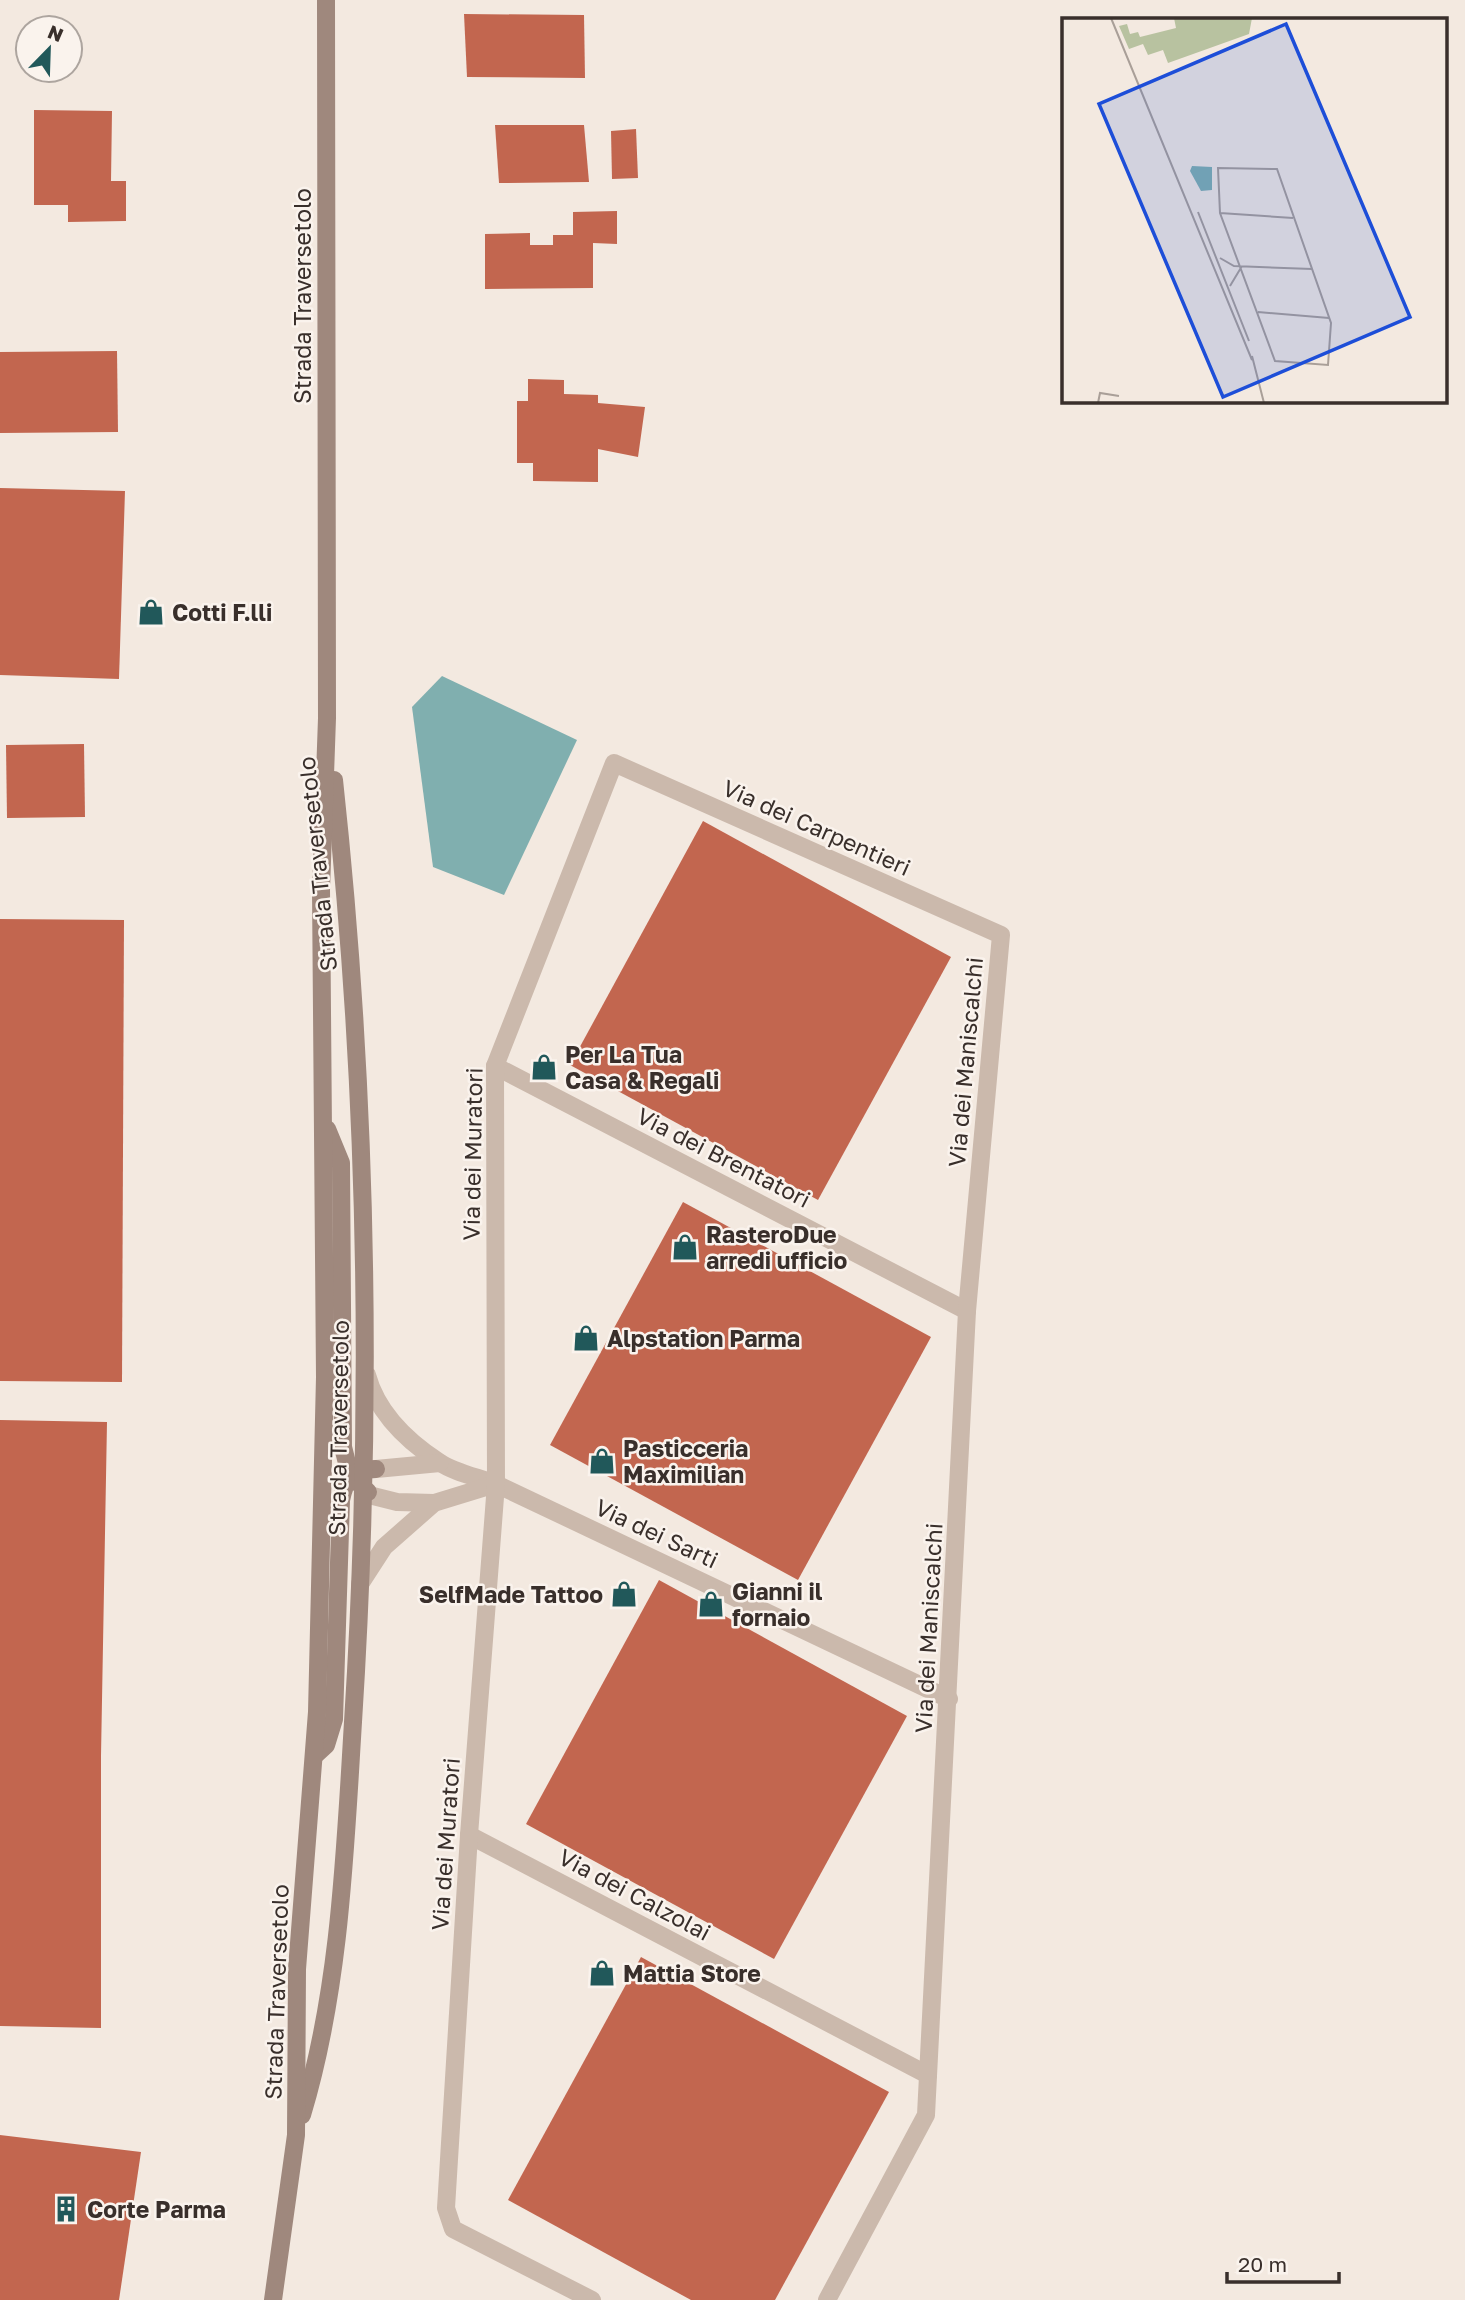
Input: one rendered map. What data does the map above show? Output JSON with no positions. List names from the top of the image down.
{
  "streets": {
    "main road": ["Strada Traversetolo"],
    "street": [
      "Via dei Carpentieri",
      "Via dei Maniscalchi",
      "Via dei Muratori",
      "Via dei Brentatori",
      "Via dei Sarti",
      "Via dei Calzolai"
    ]
  },
  "crossings": [
    ["Via dei Carpentieri", "Via dei Maniscalchi"],
    ["Via dei Carpentieri", "Via dei Muratori"],
    ["Via dei Maniscalchi", "Via dei Brentatori"],
    ["Via dei Maniscalchi", "Via dei Sarti"],
    ["Via dei Maniscalchi", "Via dei Calzolai"],
    ["Via dei Muratori", "Via dei Brentatori"],
    ["Via dei Muratori", "Via dei Sarti"],
    ["Via dei Muratori", "Via dei Calzolai"]
  ],
  "places": {
    "shop": [
      "Cotti F.lli",
      "Per La Tua Casa & Regali",
      "RasteroDue arredi ufficio",
      "Alpstation Parma",
      "Pasticceria Maximilian",
      "SelfMade Tattoo",
      "Gianni il fornaio",
      "Mattia Store"
    ],
    "building": ["Corte Parma"]
  },
  "scale_bar": "20 m",
  "north": "top right"
}
